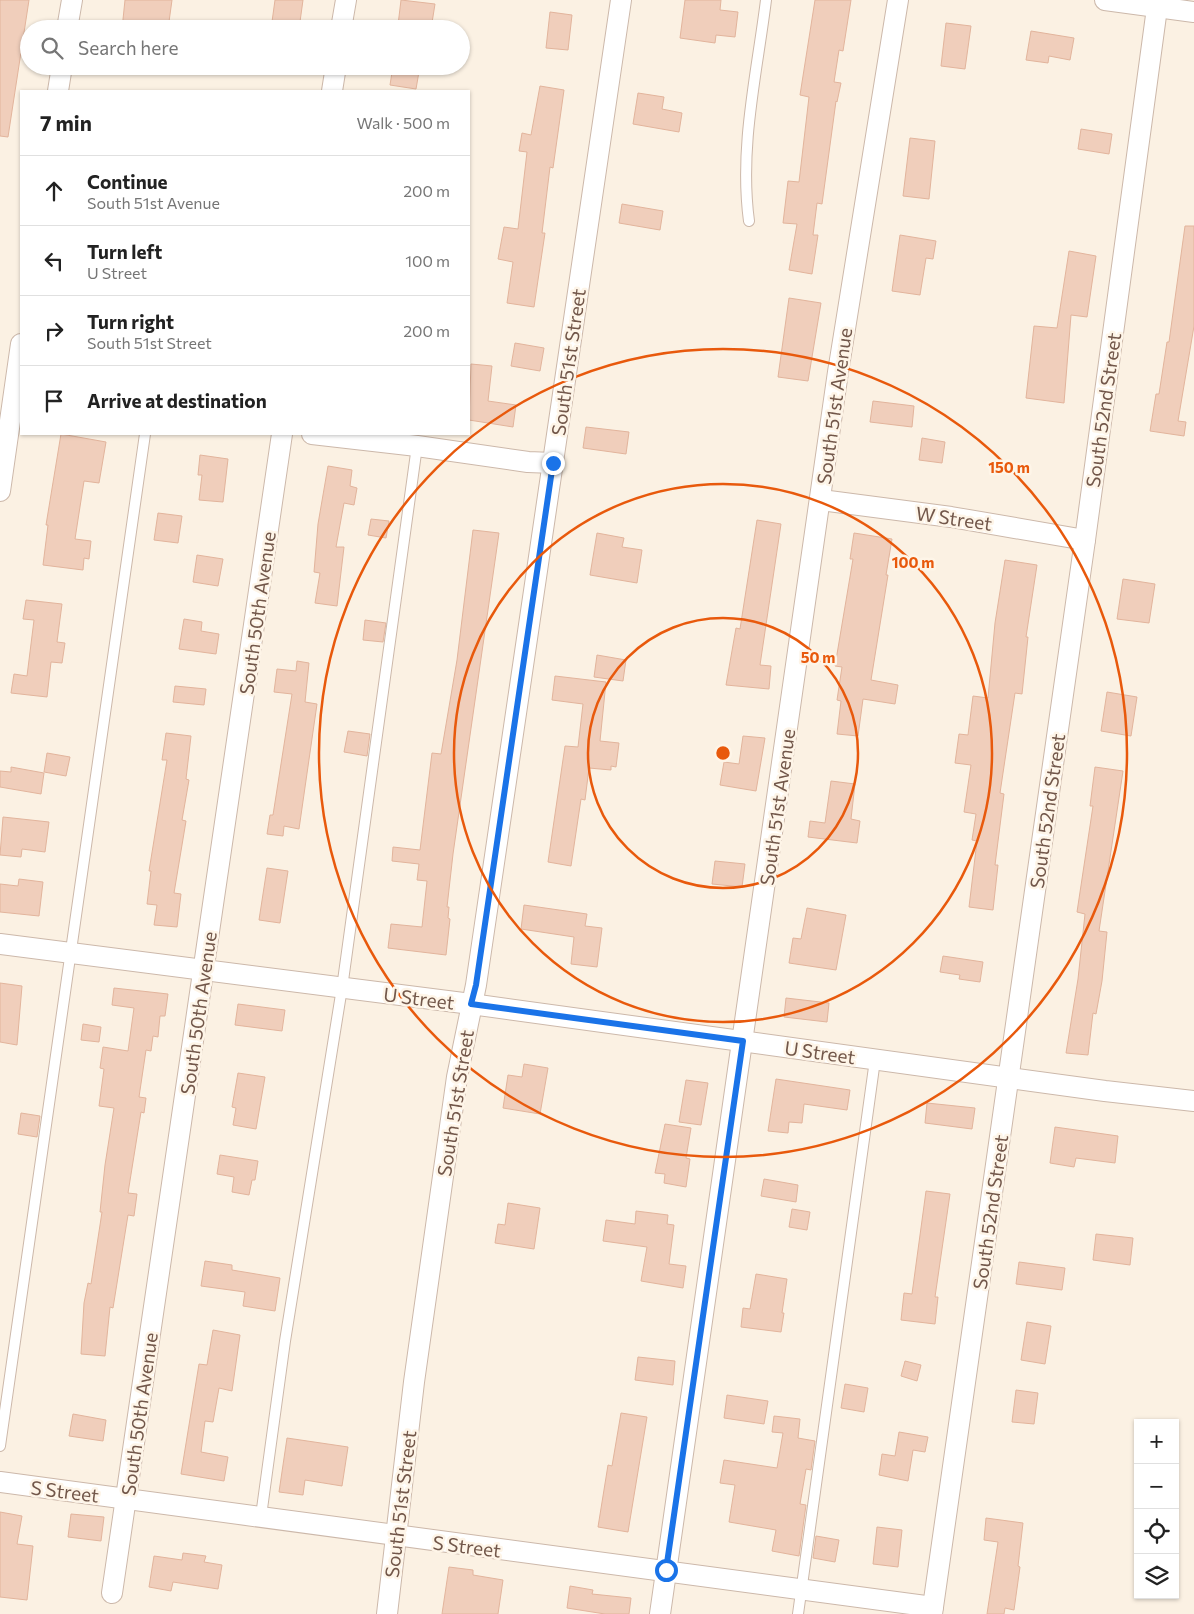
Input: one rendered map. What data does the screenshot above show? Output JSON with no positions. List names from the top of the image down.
{
  "streets": {
    "street": [
      "South 51st Street",
      "South 51st Avenue",
      "South 52nd Street",
      "W Street",
      "South 50th Avenue",
      "U Street",
      "S Street"
    ]
  },
  "crossings": [
    ["South 51st Street", "U Street"],
    ["South 51st Street", "S Street"],
    ["South 51st Avenue", "W Street"],
    ["South 51st Avenue", "U Street"],
    ["South 51st Avenue", "S Street"],
    ["South 52nd Street", "W Street"],
    ["South 52nd Street", "U Street"],
    ["South 52nd Street", "S Street"],
    ["South 50th Avenue", "U Street"],
    ["South 50th Avenue", "S Street"]
  ],
  "page": {
    "search": "Search here",
    "heading": ["7 min", "Walk · 500 m"],
    "list": [
      ["Continue", "South 51st Avenue", "200 m"],
      ["Turn left", "U Street", "100 m"],
      ["Turn right", "South 51st Street", "200 m"],
      "Arrive at destination"
    ],
    "map_buttons": ["+", "−"]
  },
  "rings": ["150 m", "100 m", "50 m"]
}
